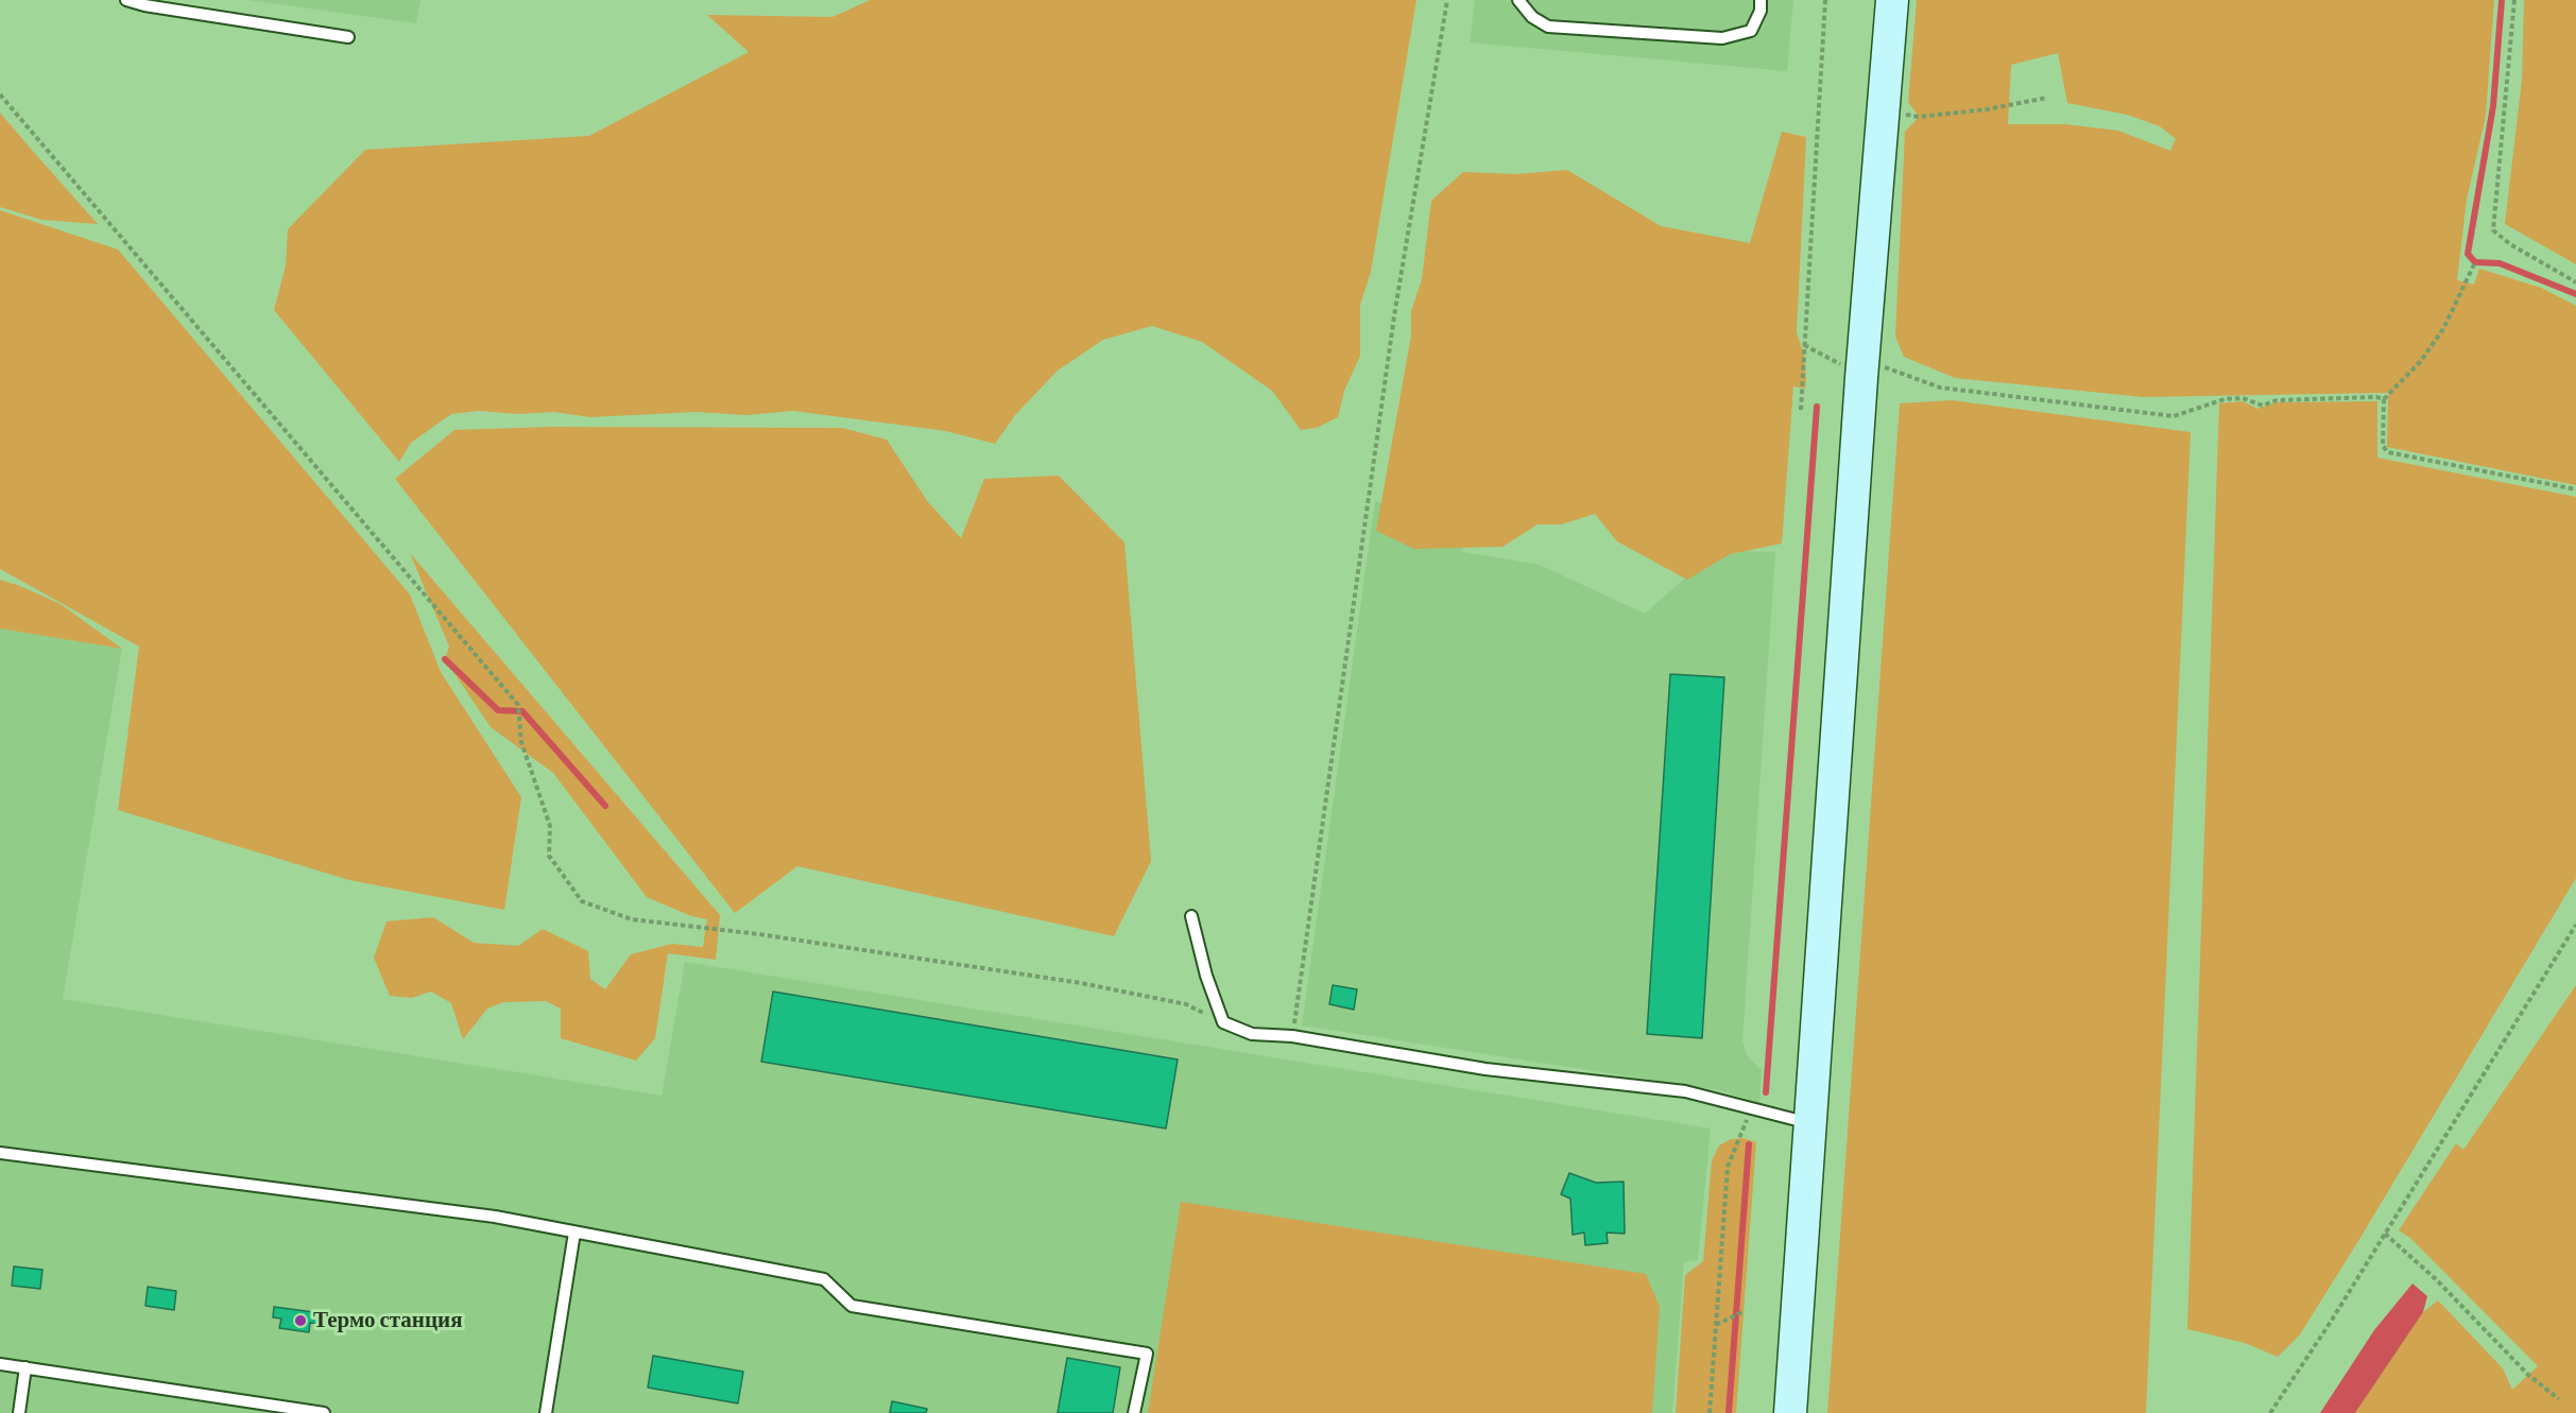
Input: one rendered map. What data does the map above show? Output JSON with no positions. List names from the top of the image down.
{
  "places": ["Термо станция"]
}
